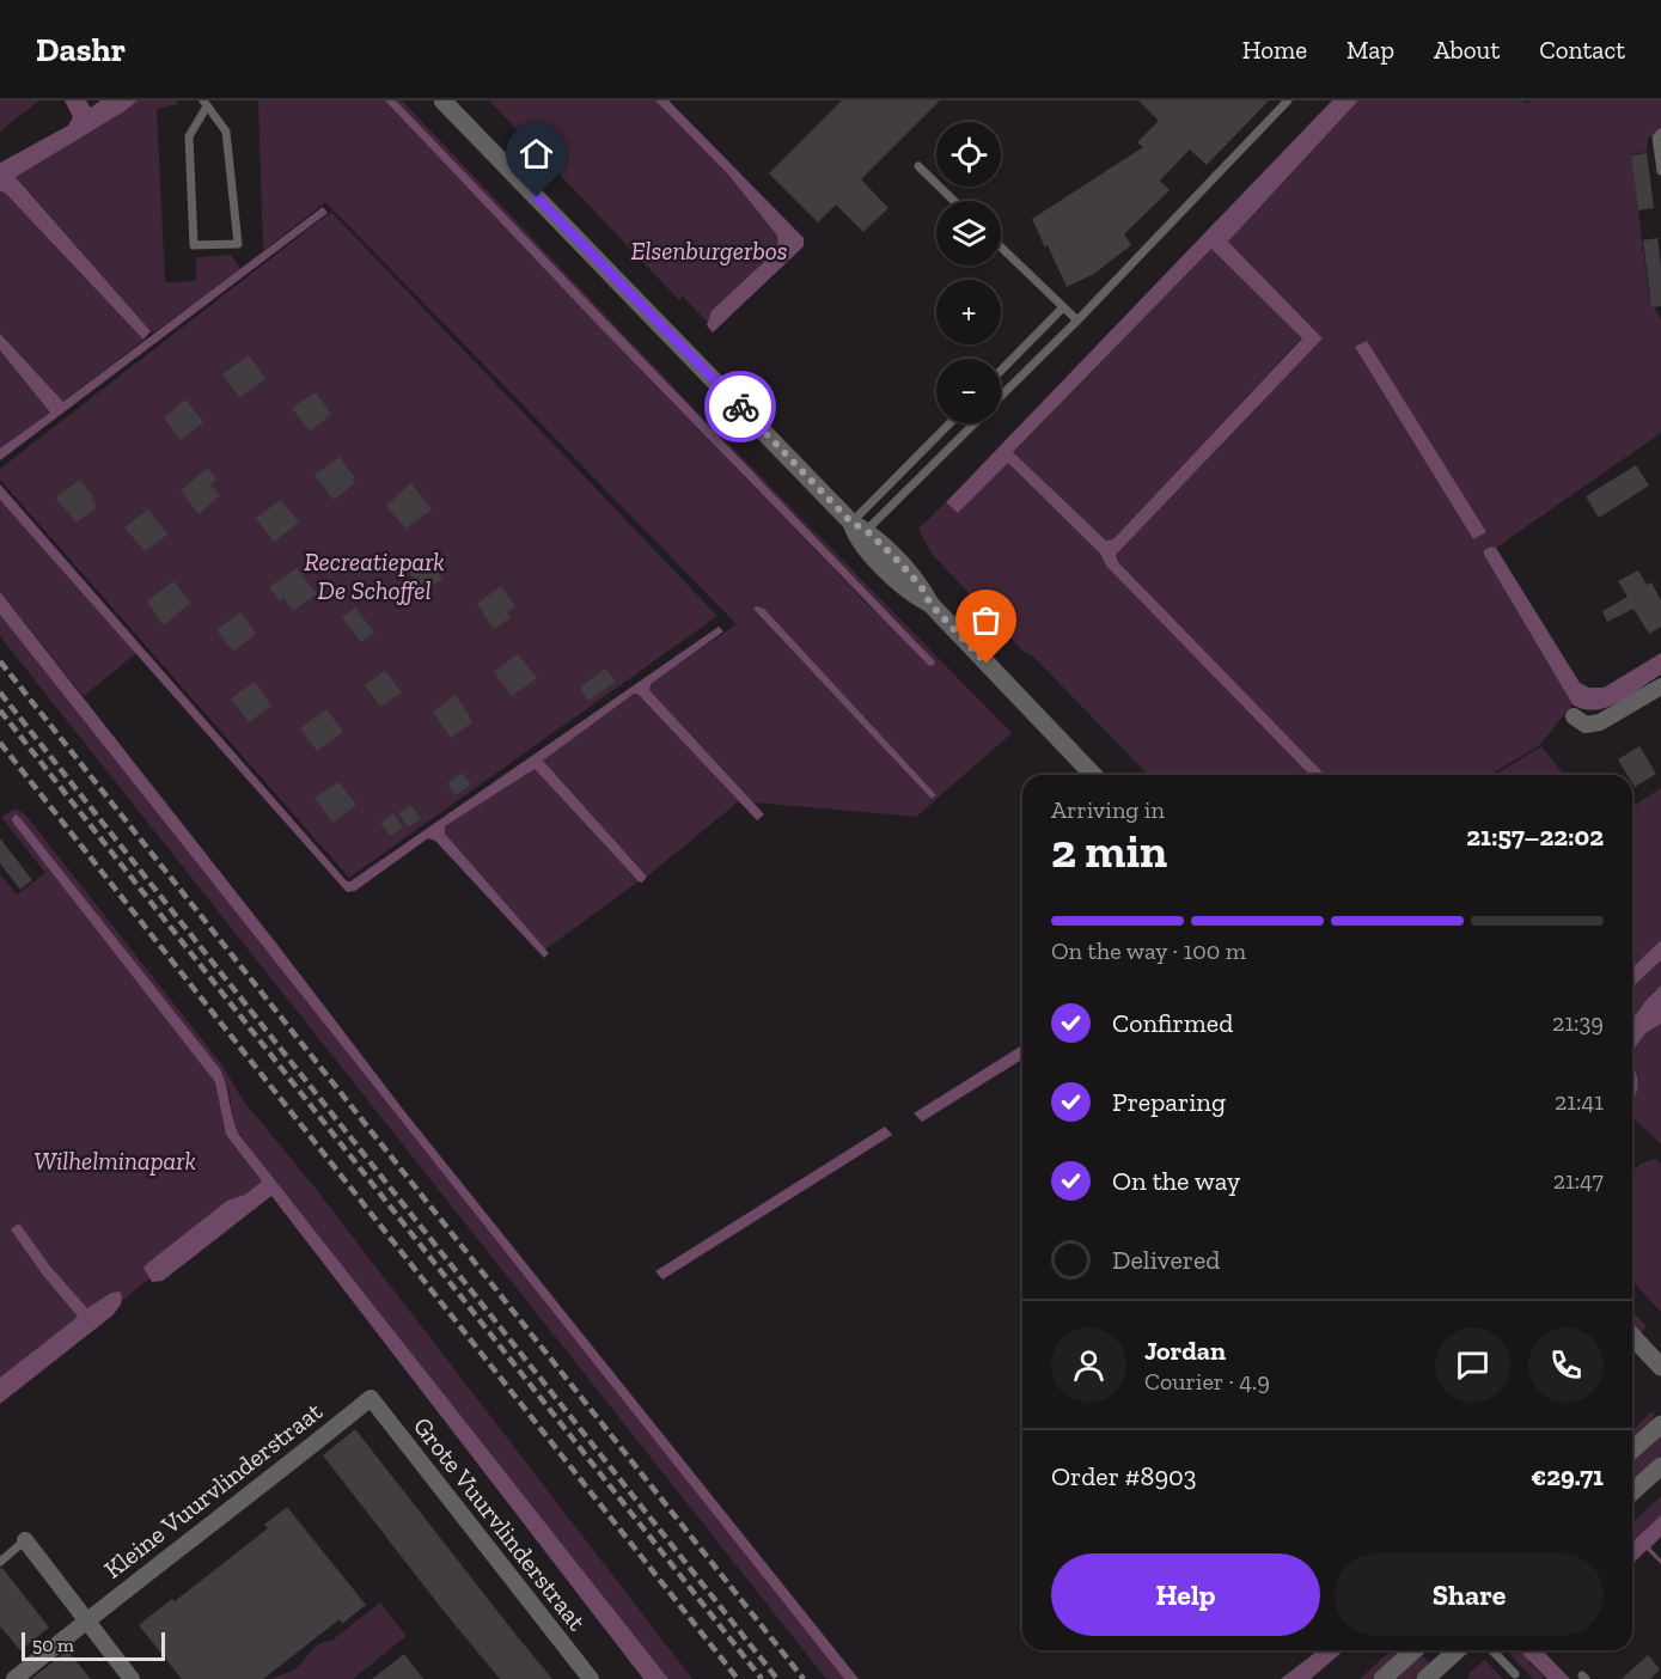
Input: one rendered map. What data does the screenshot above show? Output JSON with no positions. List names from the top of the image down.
{
  "streets": {
    "street": ["Kleine Vuurvlinderstraat", "Grote Vuurvlinderstraat"]
  },
  "crossings": [
    ["Kleine Vuurvlinderstraat", "Grote Vuurvlinderstraat"]
  ],
  "parks": ["Elsenburgerbos", "Recreatiepark De Schoffel", "Wilhelminapark"],
  "scale_bar": "50 m",
  "page": {
    "header": "Dashr",
    "nav": [
      "Home",
      "Map",
      "About",
      "Contact"
    ],
    "map_buttons": ["+", "−"],
    "heading": ["2 min", "Arriving in", "21:57–22:02"],
    "panel": [
      "Jordan",
      "Courier · 4.9",
      "Order #8903",
      "€29.71"
    ],
    "bar": "On the way · 100 m",
    "list": [
      ["Confirmed", "21:39"],
      ["Preparing", "21:41"],
      ["On the way", "21:47"],
      "Delivered"
    ],
    "buttons": ["Help", "Share"],
    "scale": "50 m"
  }
}
